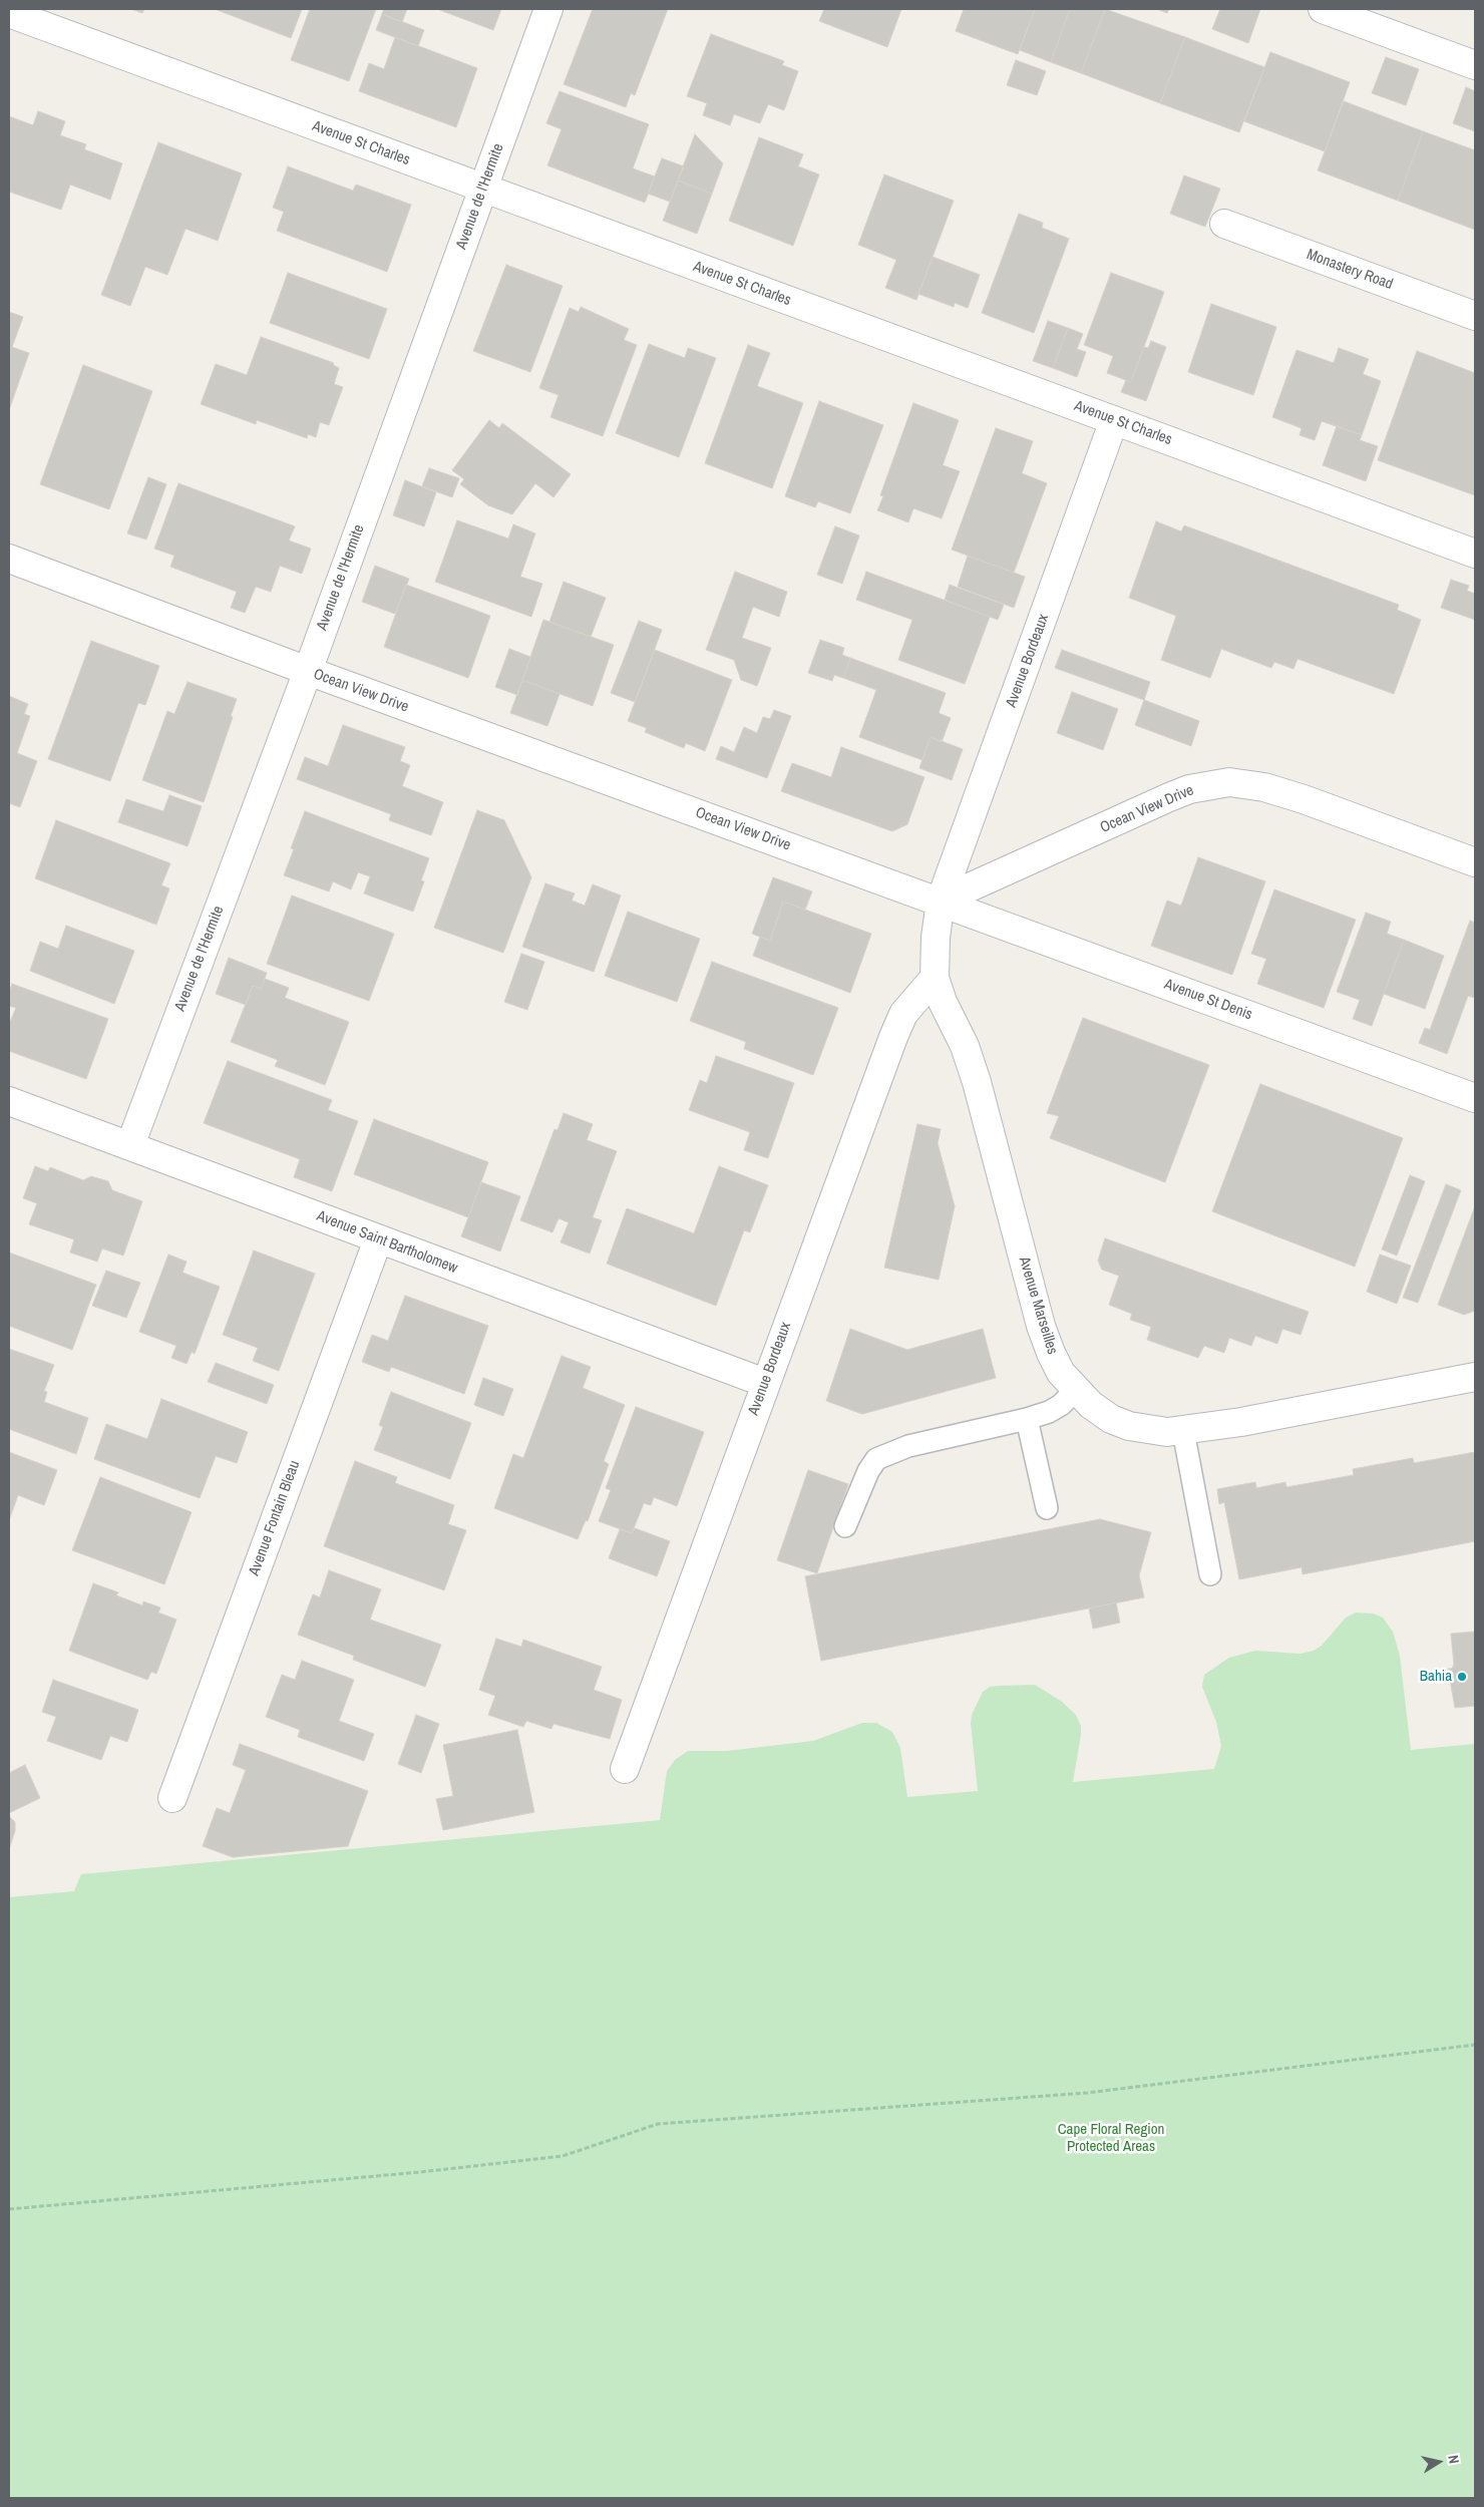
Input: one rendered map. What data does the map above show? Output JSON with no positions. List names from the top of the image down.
{
  "streets": {
    "street": [
      "Avenue St Charles",
      "Avenue de l'Hermite",
      "Monastery Road",
      "Avenue Bordeaux",
      "Ocean View Drive",
      "Avenue St Denis",
      "Avenue Saint Bartholomew",
      "Avenue Marseilles",
      "Avenue Fontain Bleau"
    ]
  },
  "crossings": [
    ["Avenue St Charles", "Avenue de l'Hermite"],
    ["Avenue St Charles", "Avenue Bordeaux"],
    ["Avenue de l'Hermite", "Ocean View Drive"],
    ["Avenue de l'Hermite", "Avenue Saint Bartholomew"],
    ["Avenue Bordeaux", "Ocean View Drive"],
    ["Avenue Bordeaux", "Avenue St Denis"],
    ["Avenue Bordeaux", "Avenue Saint Bartholomew"],
    ["Avenue Bordeaux", "Avenue Marseilles"],
    ["Ocean View Drive", "Avenue St Denis"],
    ["Ocean View Drive", "Avenue Marseilles"],
    ["Avenue St Denis", "Avenue Marseilles"],
    ["Avenue Saint Bartholomew", "Avenue Fontain Bleau"]
  ],
  "parks": ["Cape Floral Region Protected Areas"],
  "places": ["Bahia"],
  "north": "right"
}
